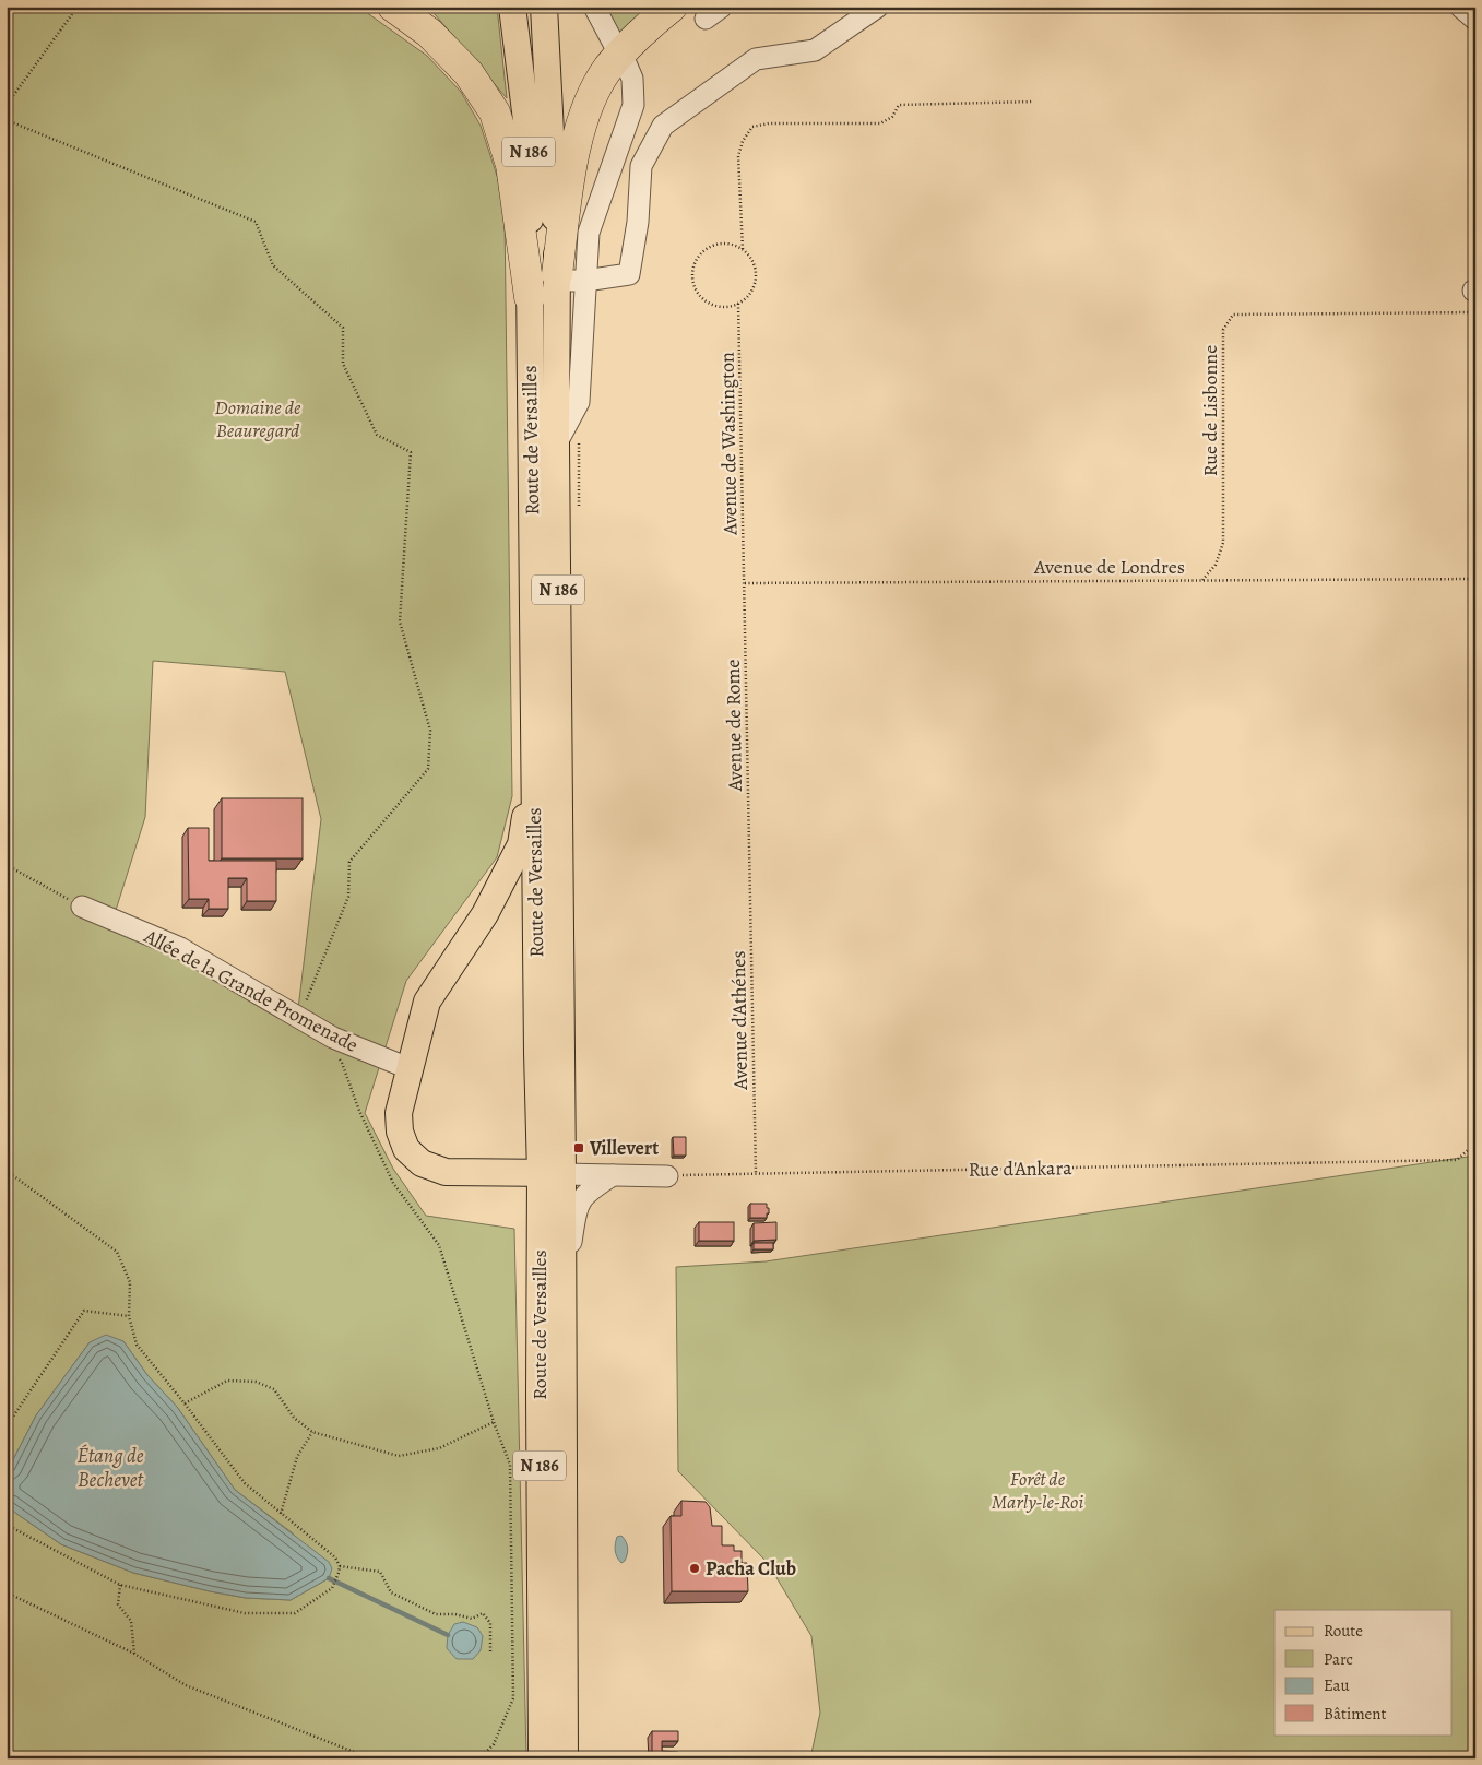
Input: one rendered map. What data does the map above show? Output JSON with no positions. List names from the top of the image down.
{
  "streets": {
    "main road": ["N 186", "Route de Versailles"],
    "street": ["Allée de la Grande Promenade"],
    "path": [
      "Rue de Lisbonne",
      "Avenue de Washington",
      "Avenue de Londres",
      "Avenue de Rome",
      "Avenue d'Athénes",
      "Rue d'Ankara"
    ]
  },
  "crossings": [
    ["Rue de Lisbonne", "Avenue de Londres"],
    ["Avenue de Washington", "Avenue de Londres"],
    ["Avenue de Washington", "Avenue de Rome"],
    ["Avenue de Londres", "Avenue de Rome"],
    ["Avenue de Rome", "Avenue d'Athénes"],
    ["Avenue d'Athénes", "Rue d'Ankara"]
  ],
  "water": ["Étang de Bechevet"],
  "parks": ["Domaine de Beauregard", "Forêt de Marly-le-Roi"],
  "places": {
    "transit": ["Villevert"],
    "other": ["Pacha Club"]
  },
  "legend": [
    "Route",
    "Parc",
    "Eau",
    "Bâtiment"
  ]
}
